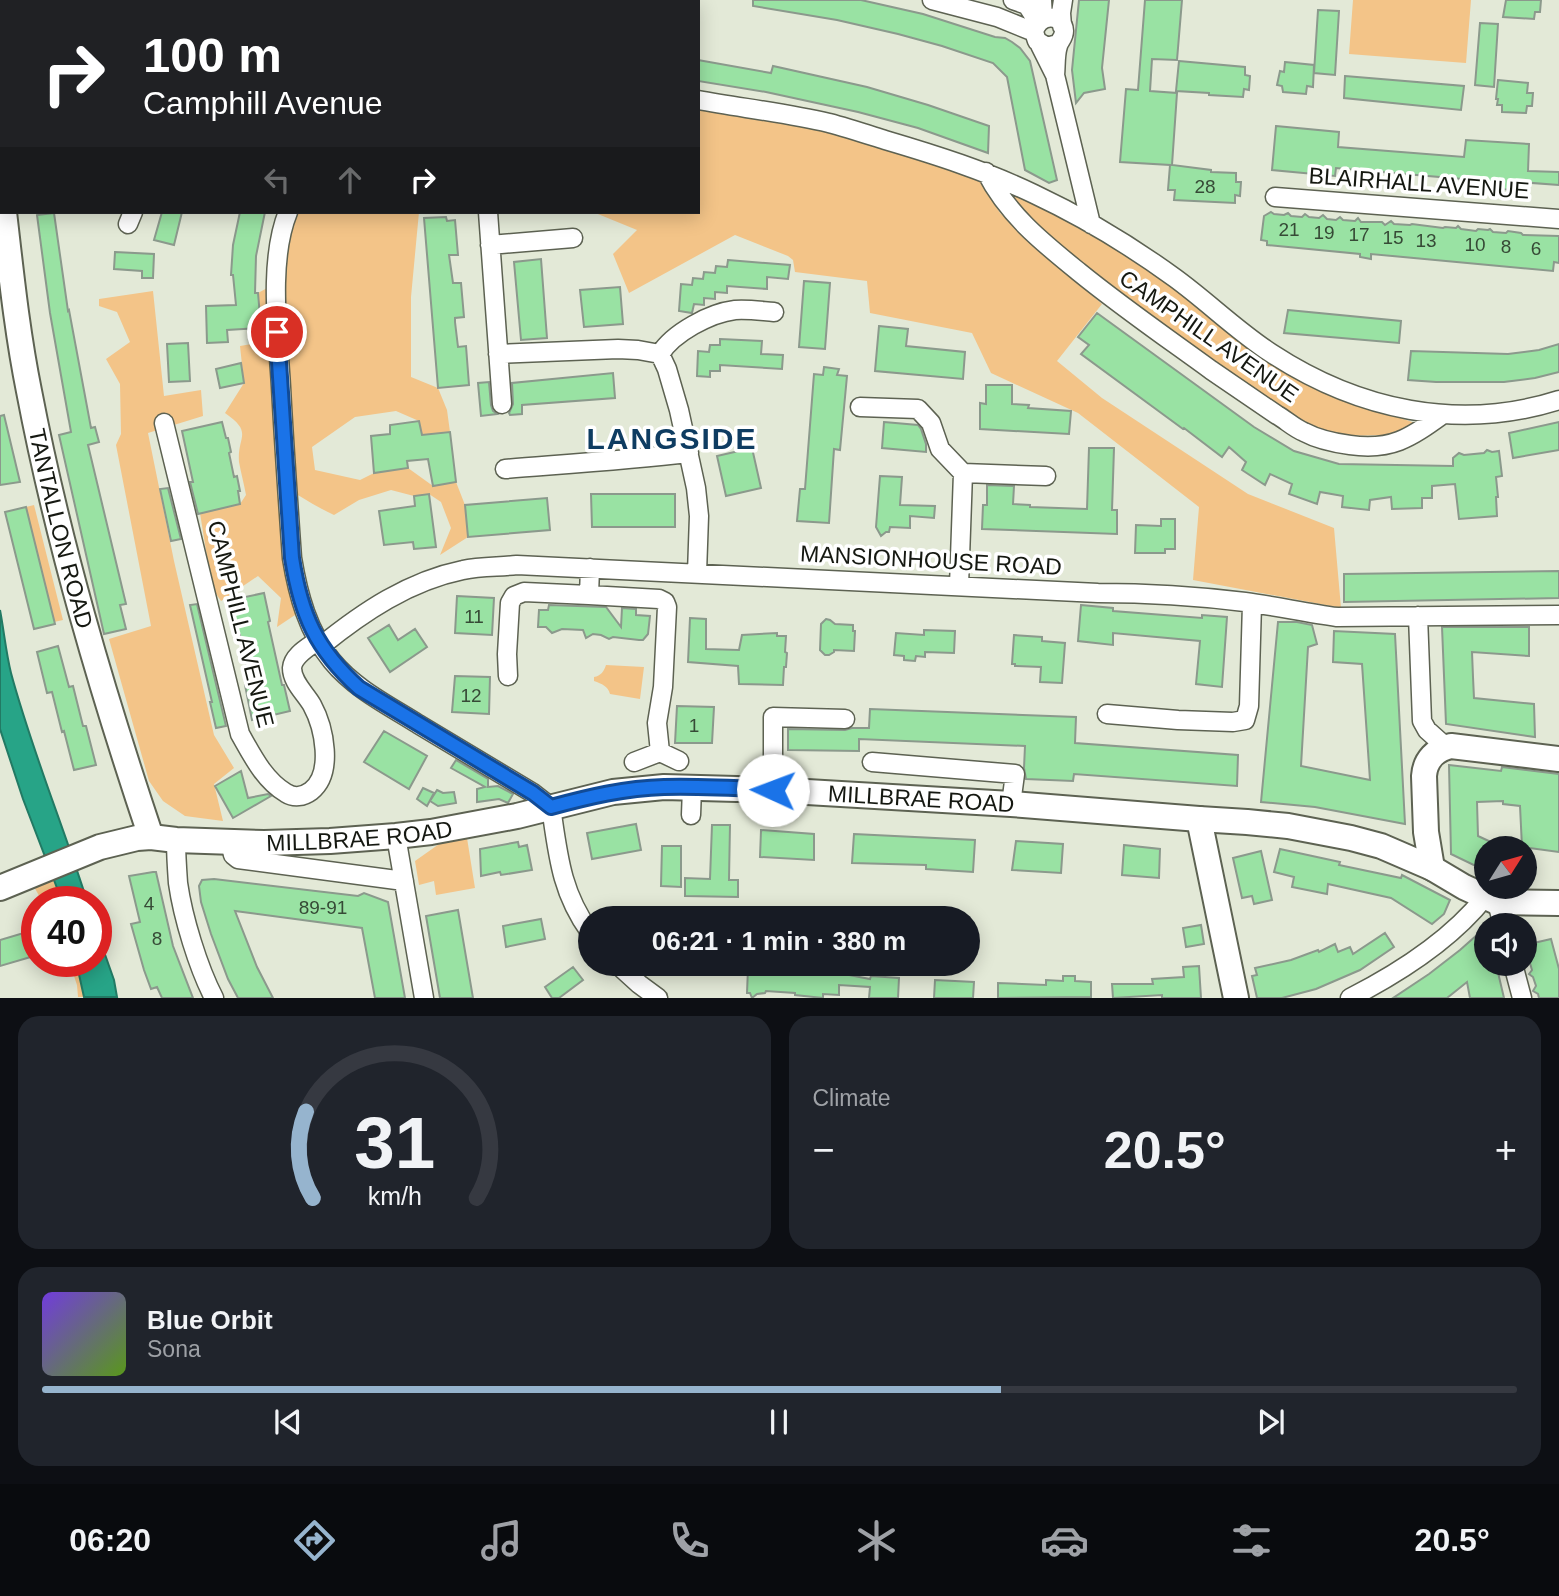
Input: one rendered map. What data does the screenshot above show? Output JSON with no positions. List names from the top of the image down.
{
  "streets": {
    "street": [
      "BLAIRHALL AVENUE",
      "CAMPHILL AVENUE",
      "TANTALLON ROAD",
      "MANSIONHOUSE ROAD",
      "MILLBRAE ROAD"
    ]
  },
  "crossings": [
    ["CAMPHILL AVENUE", "MANSIONHOUSE ROAD"],
    ["TANTALLON ROAD", "MILLBRAE ROAD"]
  ],
  "districts": ["LANGSIDE"],
  "house_numbers": [
    "28",
    "21",
    "19",
    "17",
    "15",
    "13",
    "10",
    "8",
    "6",
    "11",
    "12",
    "1",
    "4",
    "89-91",
    "8"
  ],
  "north": "top right",
  "page": {
    "turn": ["100 m", "Camphill Avenue"],
    "limit": "40",
    "trip": "06:21 · 1 min · 380 m",
    "tile": "Climate",
    "heat": ["−", "20.5°", "+"],
    "song": ["Blue Orbit", "Sona"],
    "tabs": ["06:20", "20.5°"],
    "gauge": ["31", "km/h"]
  }
}
